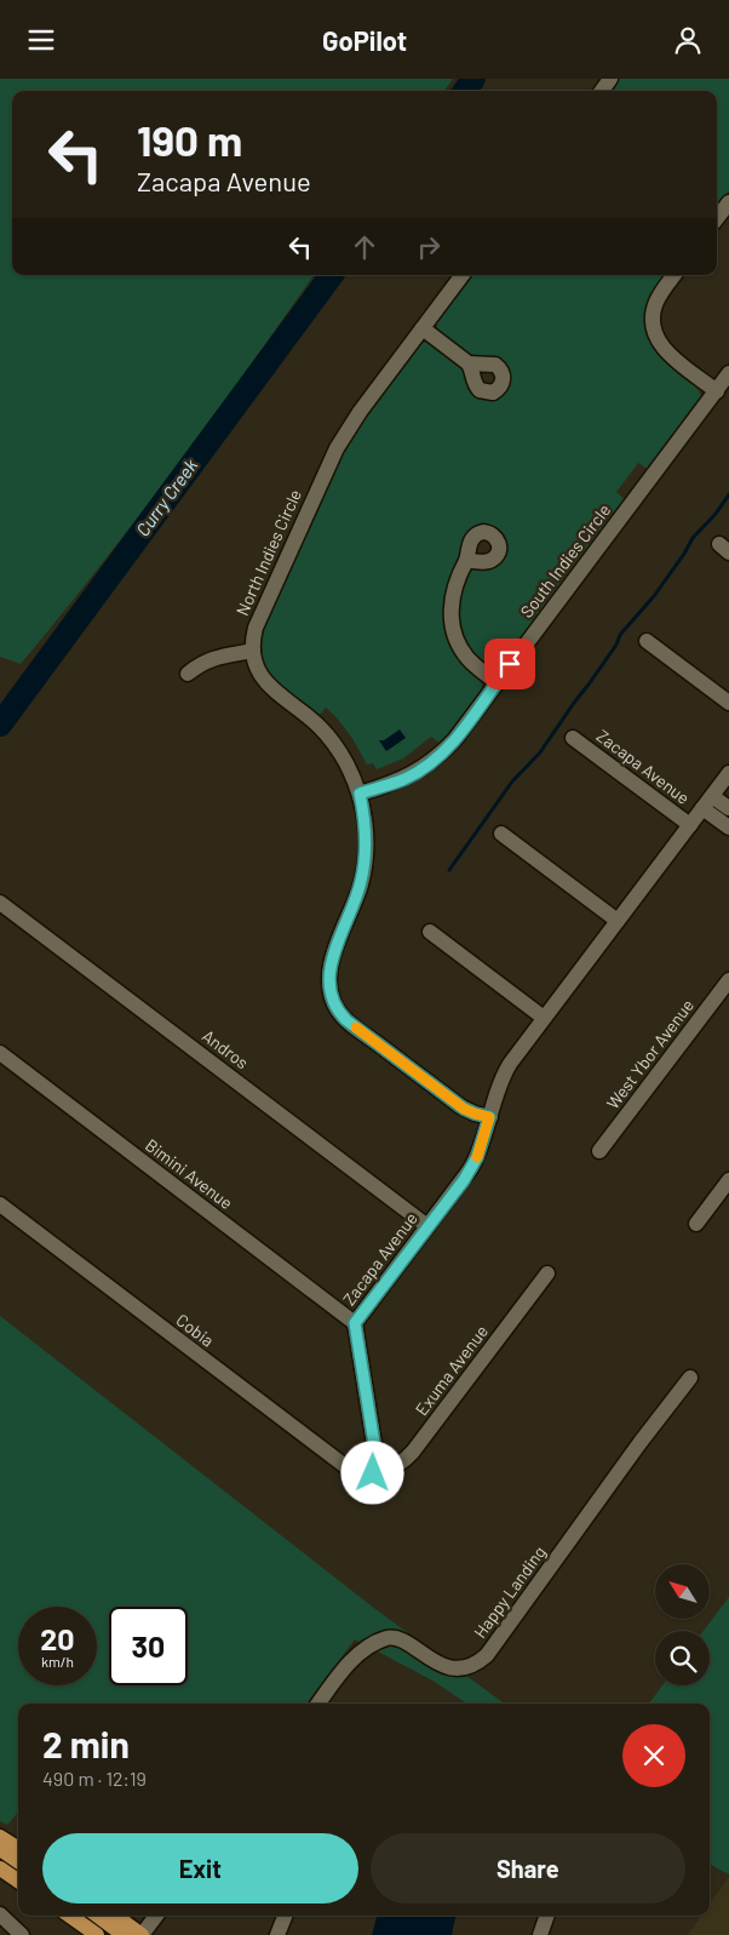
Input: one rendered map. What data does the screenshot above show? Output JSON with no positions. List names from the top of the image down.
{
  "streets": {
    "street": [
      "North Indies Circle",
      "South Indies Circle",
      "Zacapa Avenue",
      "Andros",
      "West Ybor Avenue",
      "Bimini Avenue",
      "Cobia",
      "Exuma Avenue",
      "Happy Landing"
    ]
  },
  "crossings": [
    ["Zacapa Avenue", "Andros"],
    ["Zacapa Avenue", "Bimini Avenue"],
    ["Zacapa Avenue", "Cobia"],
    ["Zacapa Avenue", "Exuma Avenue"],
    ["Cobia", "Exuma Avenue"]
  ],
  "water": ["Curry Creek"],
  "north": "top left",
  "page": {
    "header": "GoPilot",
    "turn": ["190 m", "Zacapa Avenue"],
    "speed": "20 km/h",
    "limit": "30",
    "heading": ["2 min", "490 m · 12:19"],
    "buttons": ["Exit", "Share"]
  }
}
